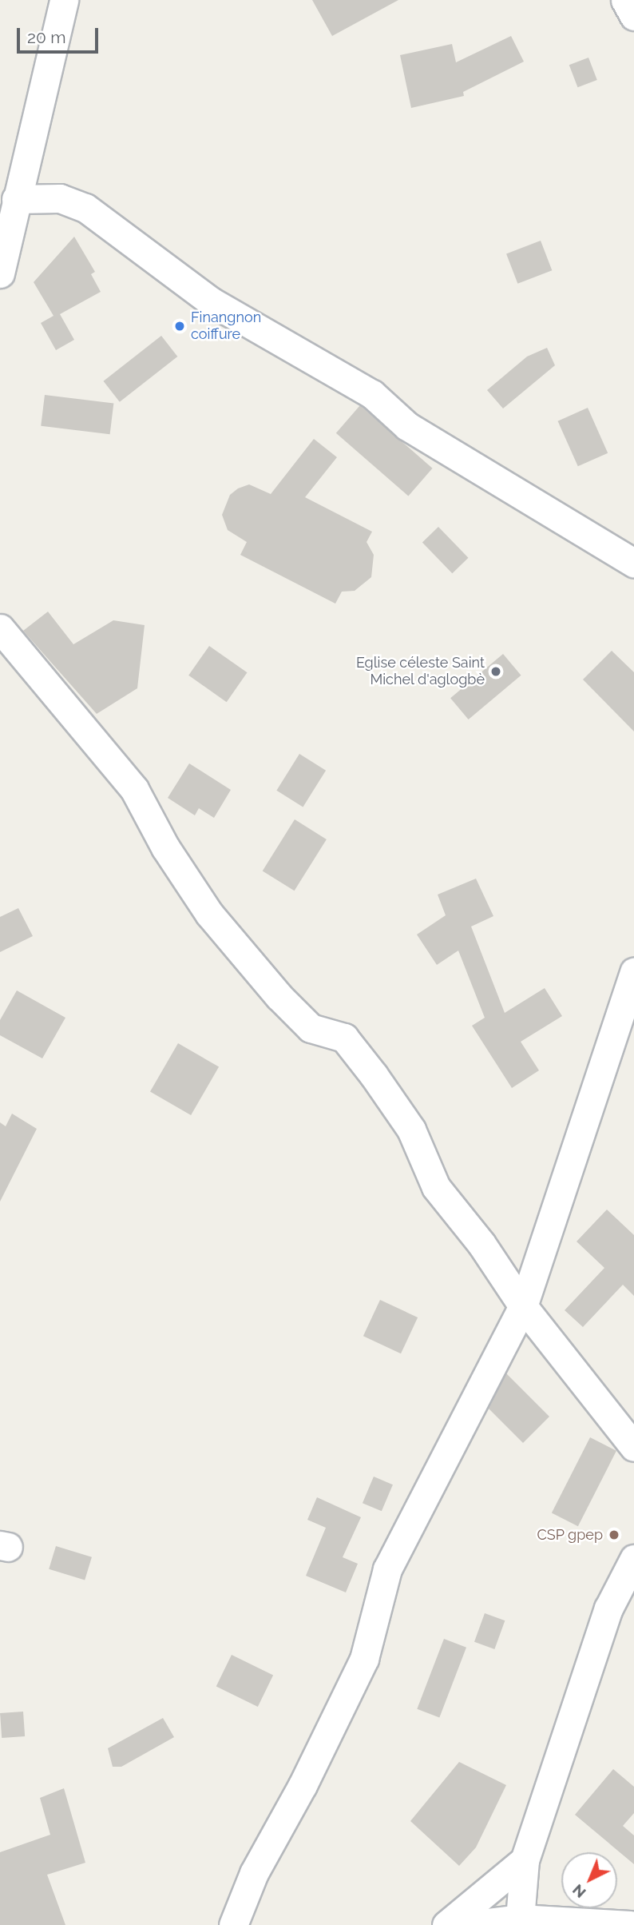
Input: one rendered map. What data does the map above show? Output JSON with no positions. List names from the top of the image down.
{
  "places": ["Finangnon coiffure", "Eglise céleste Saint Michel d'aglogbè", "CSP gpep"],
  "scale_bar": "20 m",
  "north": "bottom left"
}
